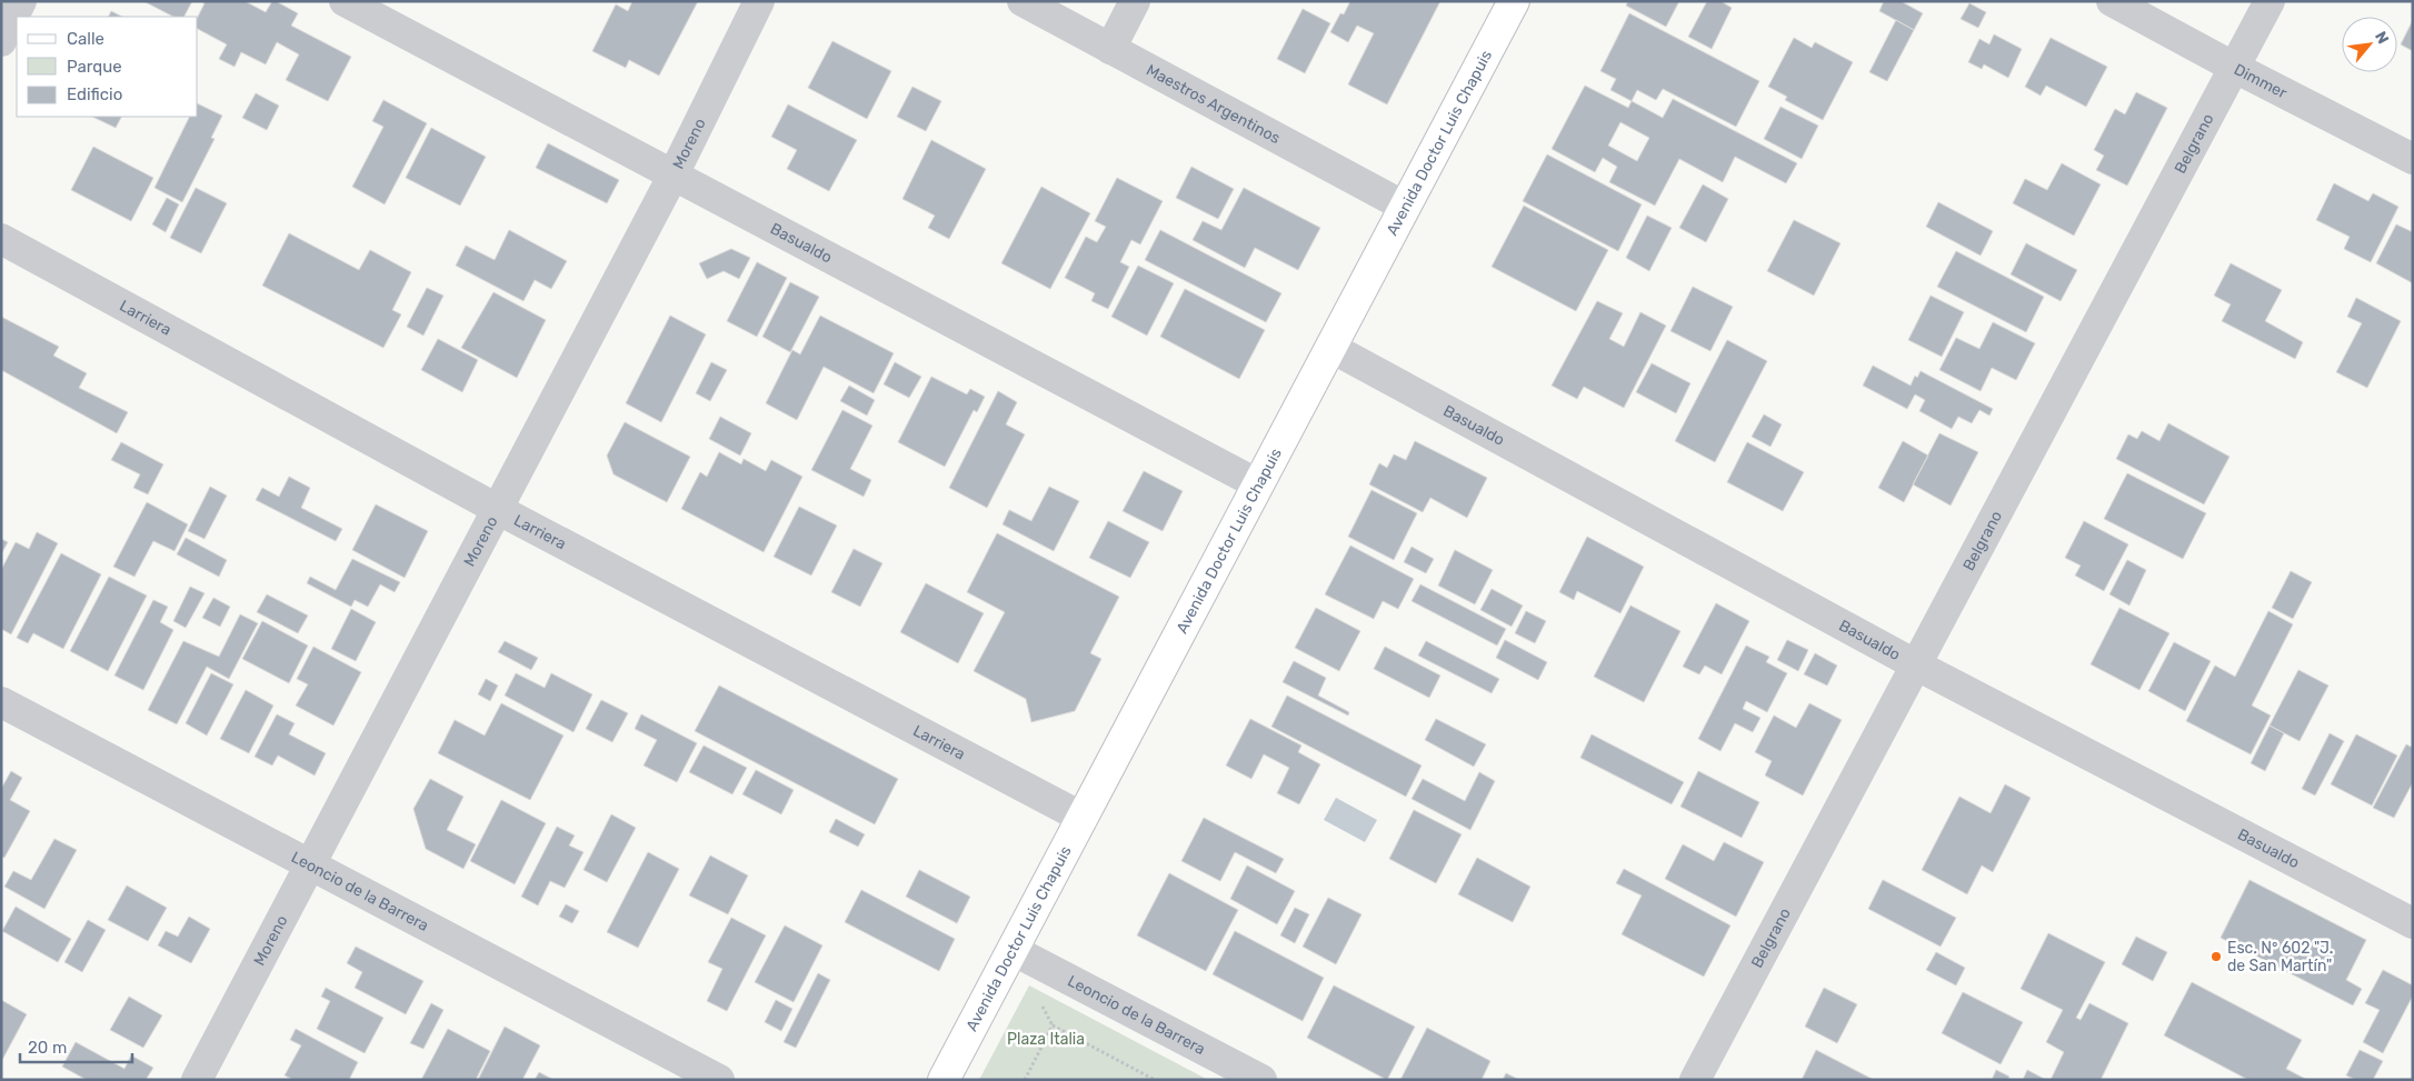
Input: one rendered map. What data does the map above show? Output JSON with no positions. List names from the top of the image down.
{
  "streets": {
    "main road": ["Avenida Doctor Luis Chapuis"],
    "street": [
      "Dimmer",
      "Maestros Argentinos",
      "Moreno",
      "Belgrano",
      "Basualdo",
      "Larriera",
      "Leoncio de la Barrera"
    ]
  },
  "crossings": [
    ["Dimmer", "Belgrano"],
    ["Maestros Argentinos", "Avenida Doctor Luis Chapuis"],
    ["Avenida Doctor Luis Chapuis", "Basualdo"],
    ["Avenida Doctor Luis Chapuis", "Larriera"],
    ["Avenida Doctor Luis Chapuis", "Leoncio de la Barrera"],
    ["Moreno", "Basualdo"],
    ["Moreno", "Larriera"],
    ["Moreno", "Leoncio de la Barrera"],
    ["Belgrano", "Basualdo"]
  ],
  "parks": ["Plaza Italia"],
  "places": ["Esc. N° 602 \"J. de San Martín\""],
  "legend": ["Calle", "Parque", "Edificio"],
  "scale_bar": "20 m",
  "north": "top right"
}
